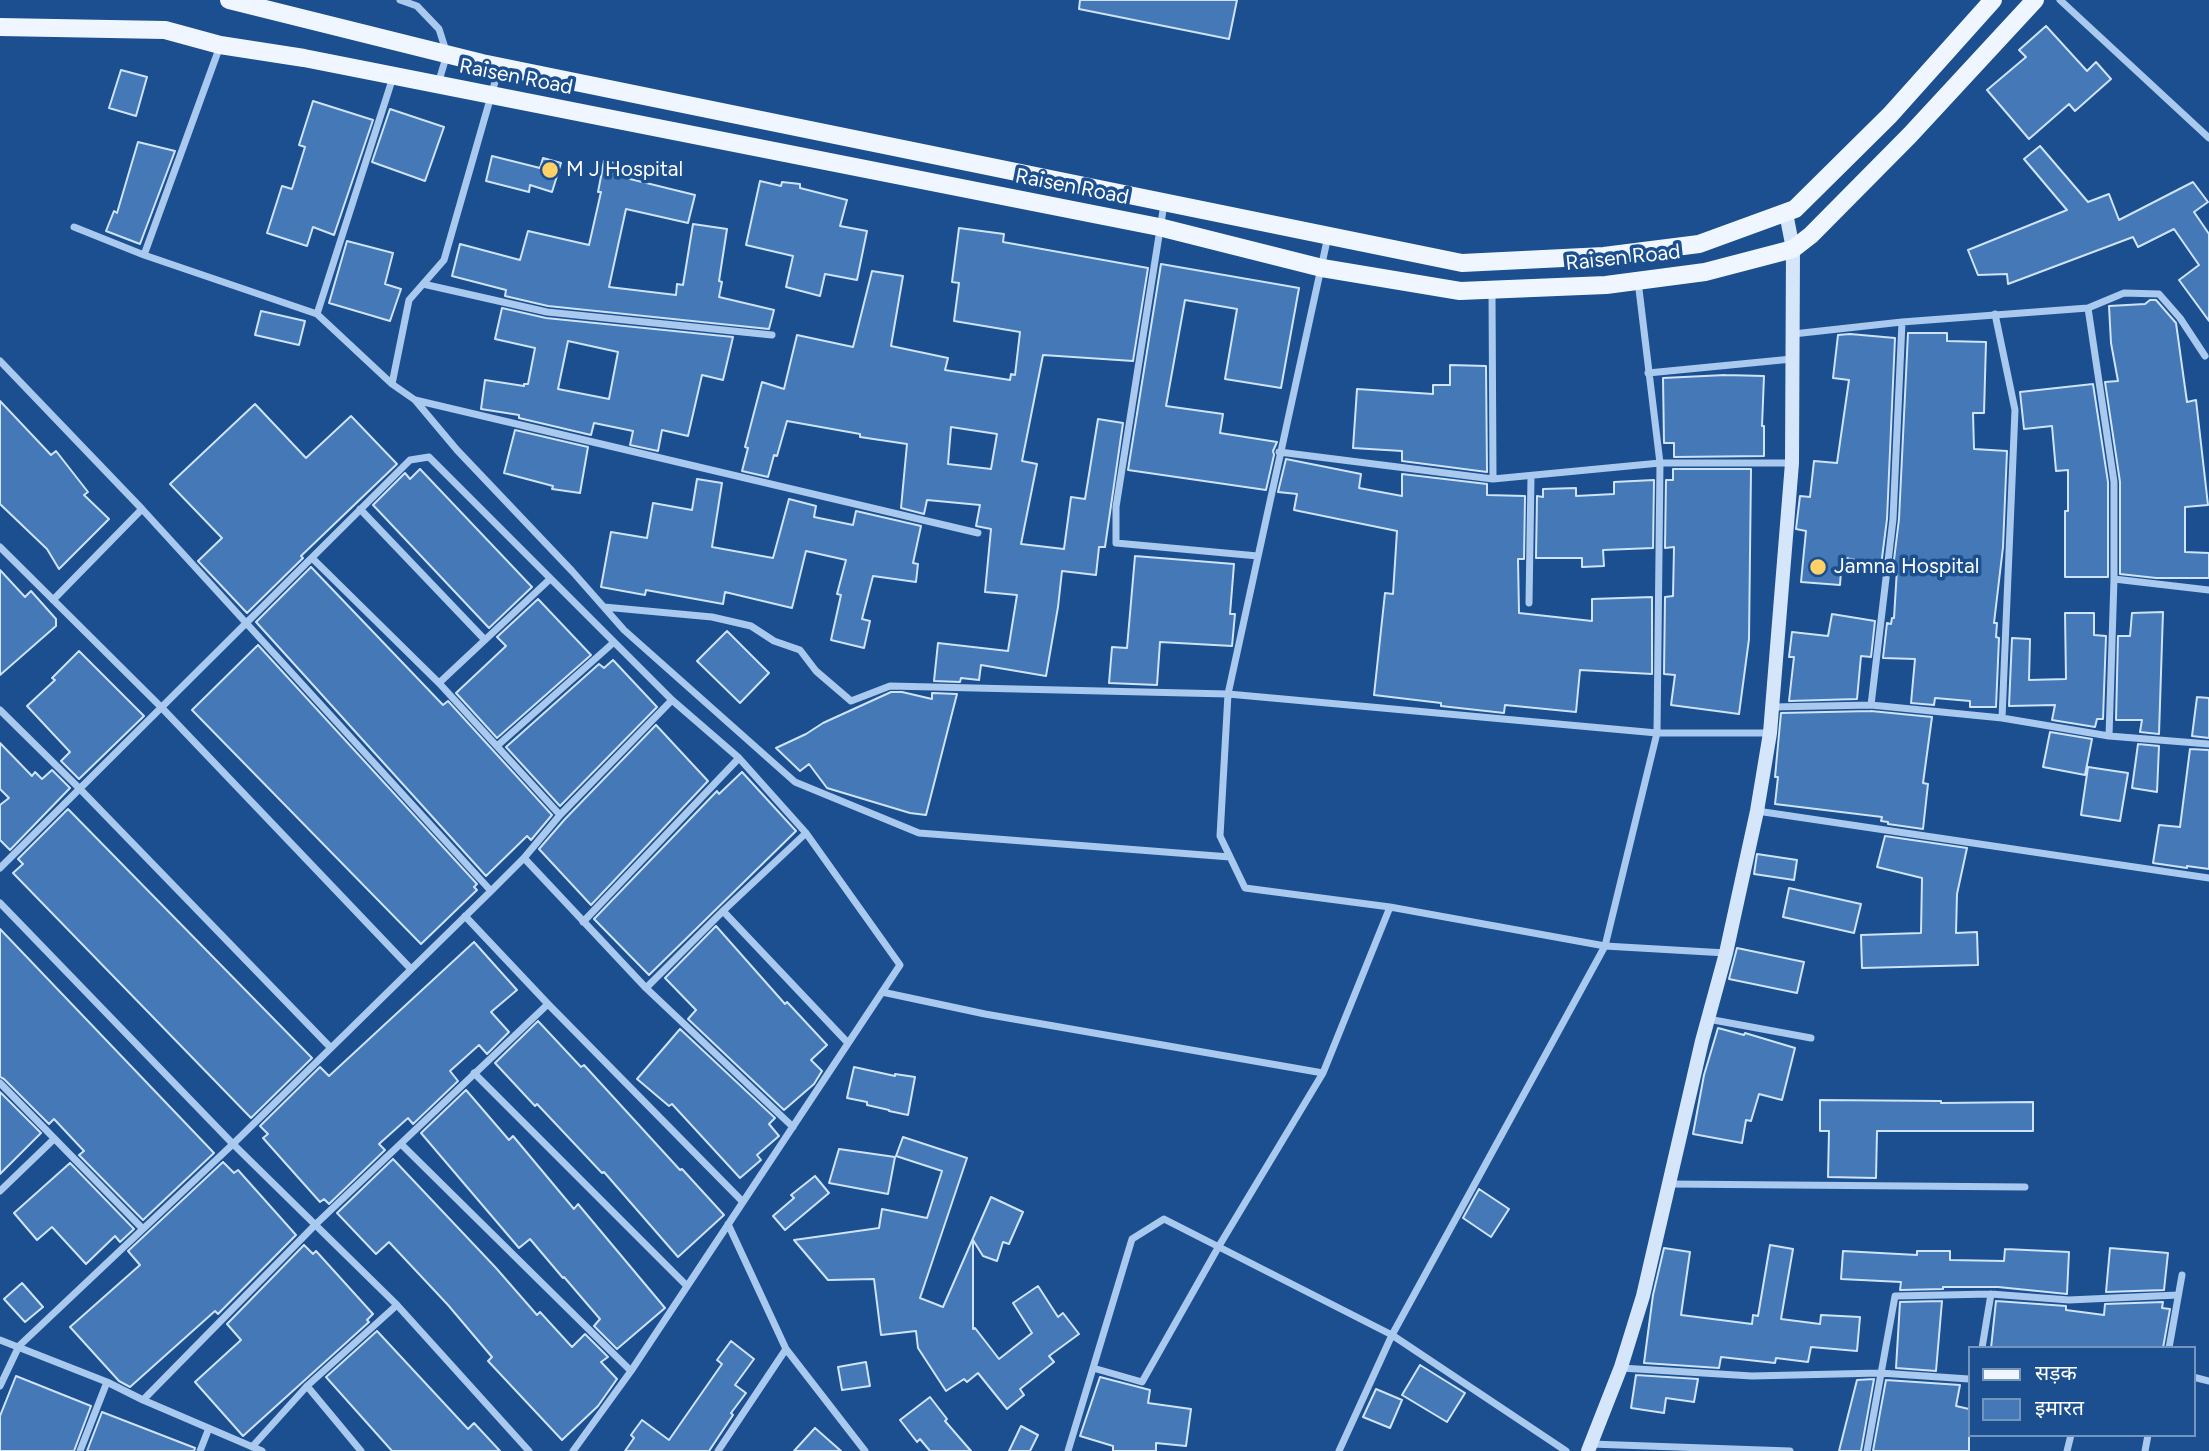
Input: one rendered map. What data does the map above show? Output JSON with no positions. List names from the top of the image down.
{
  "streets": {
    "main road": ["Raisen Road"]
  },
  "places": ["M J Hospital", "Jamna Hospital"],
  "legend": ["सड़क", "इमारत"]
}
